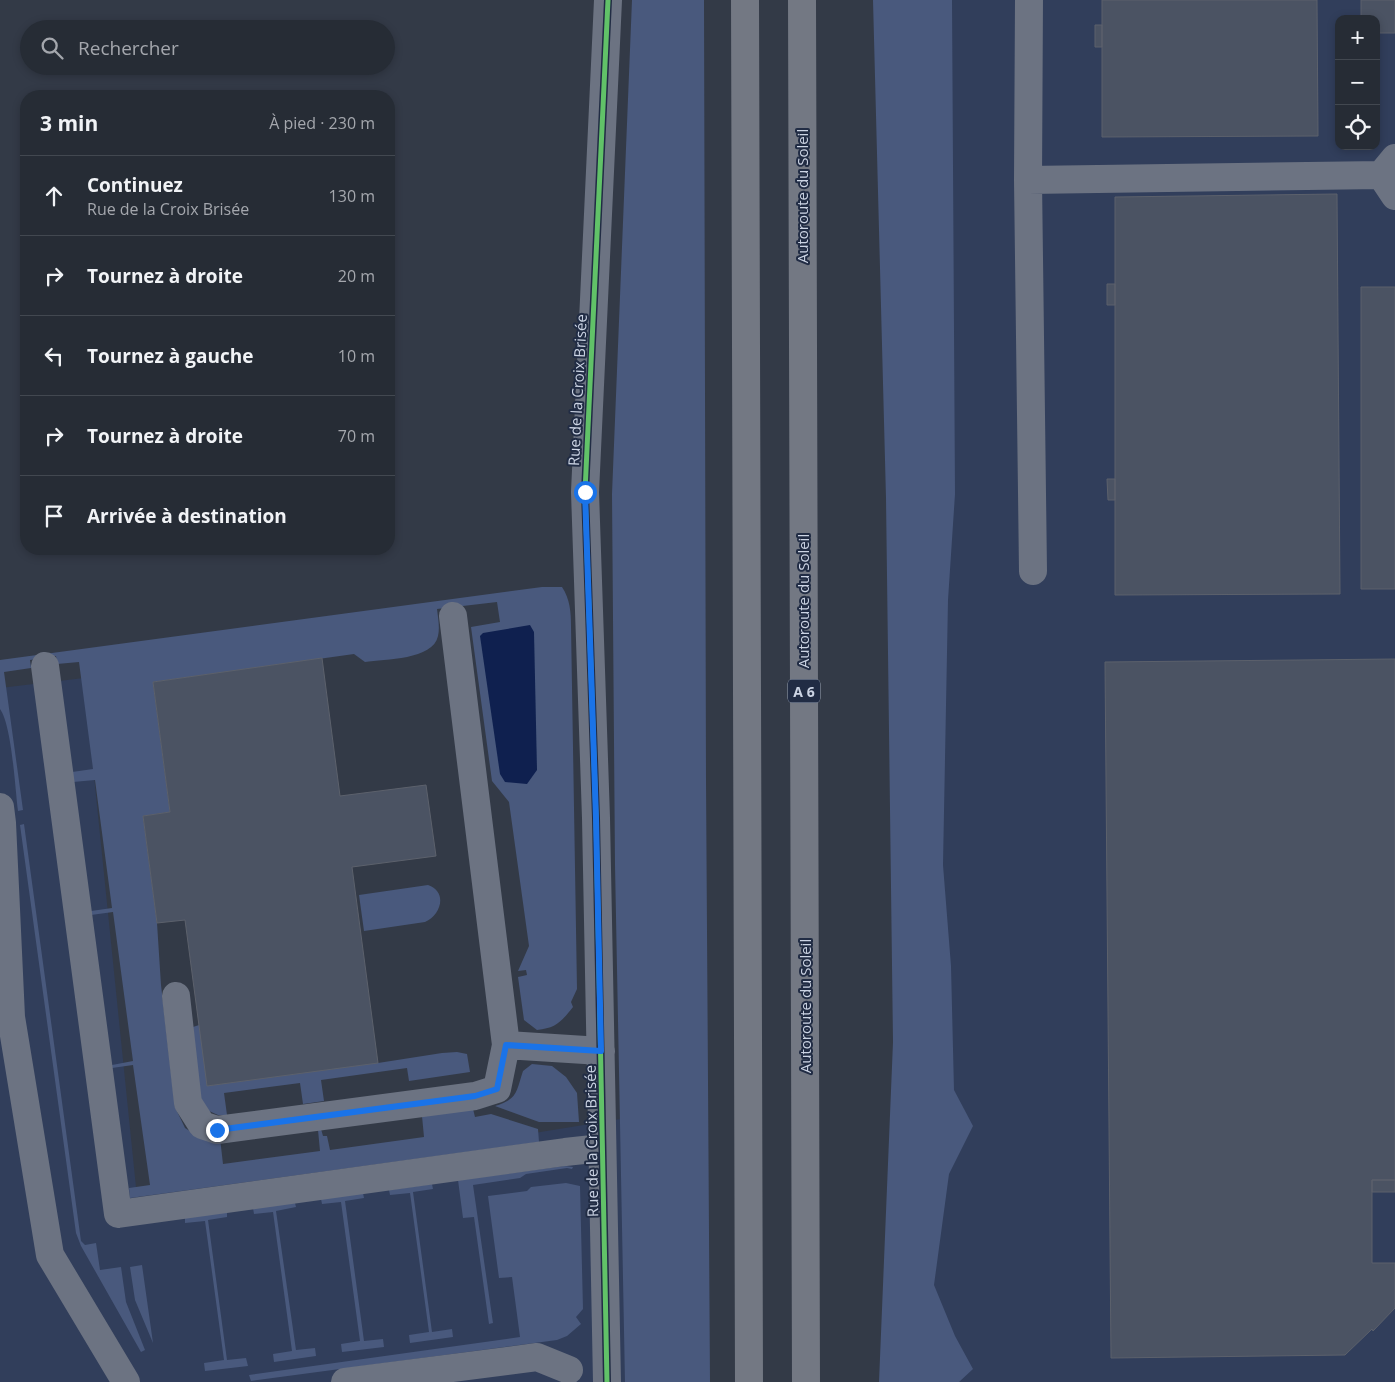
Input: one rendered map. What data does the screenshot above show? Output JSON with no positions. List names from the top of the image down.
{
  "streets": {
    "highway": ["Autoroute du Soleil", "A 6"],
    "street": ["Rue de la Croix Brisée"]
  },
  "page": {
    "map_buttons": ["+", "−"],
    "search": "Rechercher",
    "heading": ["3 min", "À pied · 230 m"],
    "list": [
      ["Continuez", "Rue de la Croix Brisée", "130 m"],
      ["Tournez à droite", "20 m"],
      ["Tournez à gauche", "10 m"],
      ["Tournez à droite", "70 m"],
      "Arrivée à destination"
    ]
  }
}
